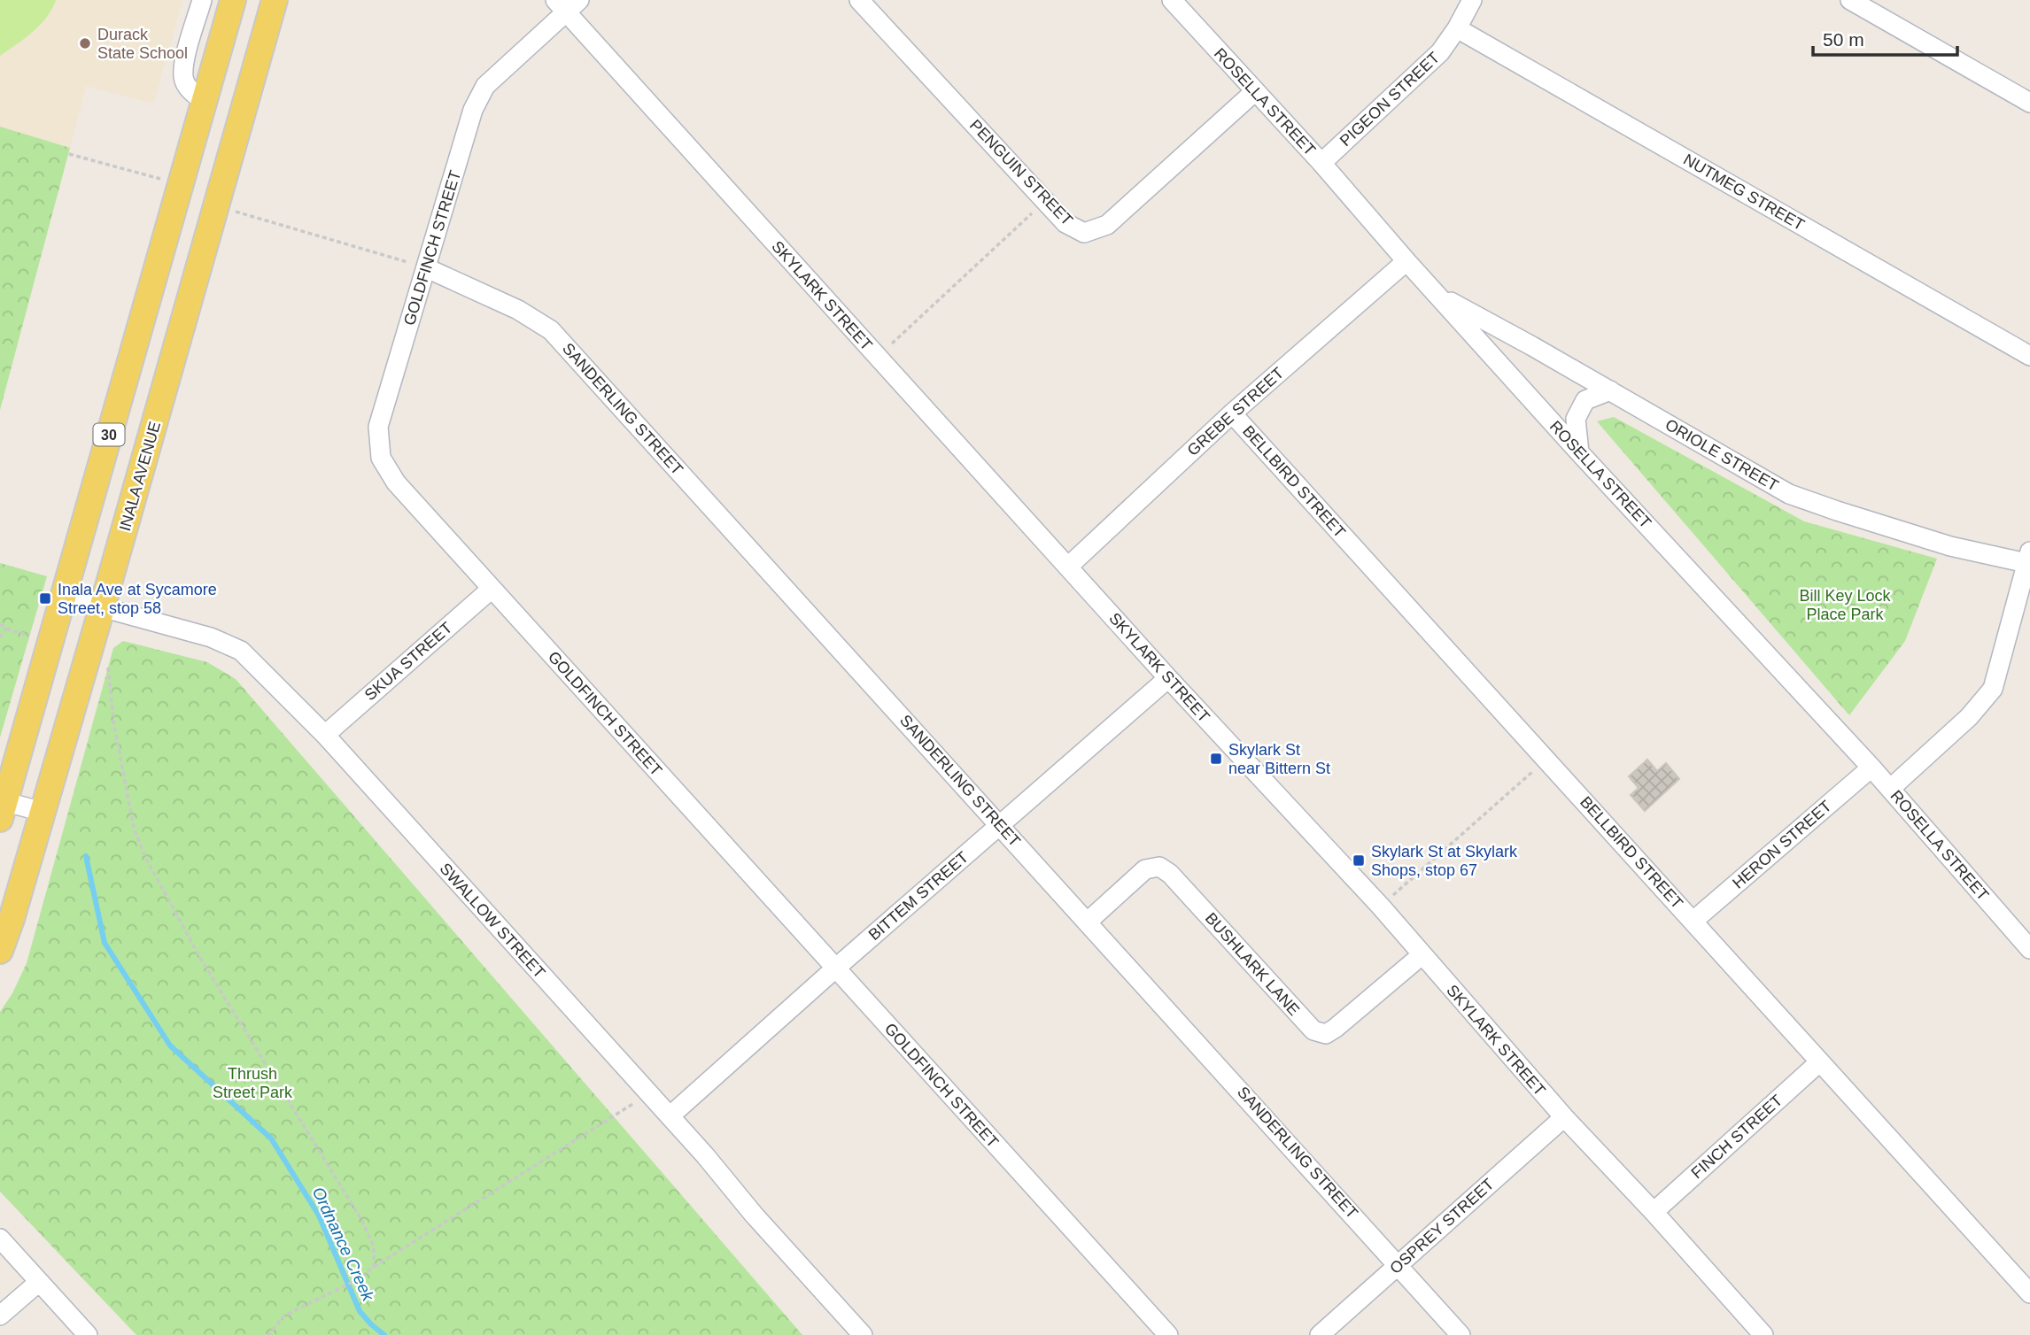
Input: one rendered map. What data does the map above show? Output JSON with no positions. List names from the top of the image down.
{
  "streets": {
    "main road": ["30", "INALA AVENUE"],
    "street": [
      "PIGEON STREET",
      "ROSELLA STREET",
      "PENGUIN STREET",
      "NUTMEG STREET",
      "GOLDFINCH STREET",
      "SKYLARK STREET",
      "SANDERLING STREET",
      "GREBE STREET",
      "ORIOLE STREET",
      "BELLBIRD STREET",
      "SKUA STREET",
      "HERON STREET",
      "BITTEM STREET",
      "SWALLOW STREET",
      "BUSHLARK LANE",
      "FINCH STREET",
      "OSPREY STREET"
    ]
  },
  "crossings": [
    ["PIGEON STREET", "ROSELLA STREET"],
    ["PIGEON STREET", "NUTMEG STREET"],
    ["ROSELLA STREET", "PENGUIN STREET"],
    ["ROSELLA STREET", "GREBE STREET"],
    ["ROSELLA STREET", "ORIOLE STREET"],
    ["ROSELLA STREET", "HERON STREET"],
    ["GOLDFINCH STREET", "SKYLARK STREET"],
    ["GOLDFINCH STREET", "SANDERLING STREET"],
    ["GOLDFINCH STREET", "SKUA STREET"],
    ["GOLDFINCH STREET", "BITTEM STREET"],
    ["SKYLARK STREET", "GREBE STREET"],
    ["SKYLARK STREET", "BITTEM STREET"],
    ["SKYLARK STREET", "BUSHLARK LANE"],
    ["SKYLARK STREET", "FINCH STREET"],
    ["SKYLARK STREET", "OSPREY STREET"],
    ["SANDERLING STREET", "BITTEM STREET"],
    ["SANDERLING STREET", "BUSHLARK LANE"],
    ["SANDERLING STREET", "OSPREY STREET"],
    ["GREBE STREET", "BELLBIRD STREET"],
    ["30", "SWALLOW STREET"],
    ["INALA AVENUE", "SWALLOW STREET"],
    ["BELLBIRD STREET", "HERON STREET"],
    ["BELLBIRD STREET", "FINCH STREET"],
    ["SKUA STREET", "SWALLOW STREET"],
    ["BITTEM STREET", "SWALLOW STREET"]
  ],
  "water": ["Ordnance Creek"],
  "parks": ["Bill Key Lock Place Park", "Thrush Street Park"],
  "places": {
    "other": ["Durack State School"],
    "transit": ["Inala Ave at Sycamore Street, stop 58", "Skylark St near Bittern St", "Skylark St at Skylark Shops, stop 67"]
  },
  "scale_bar": "50 m"
}
